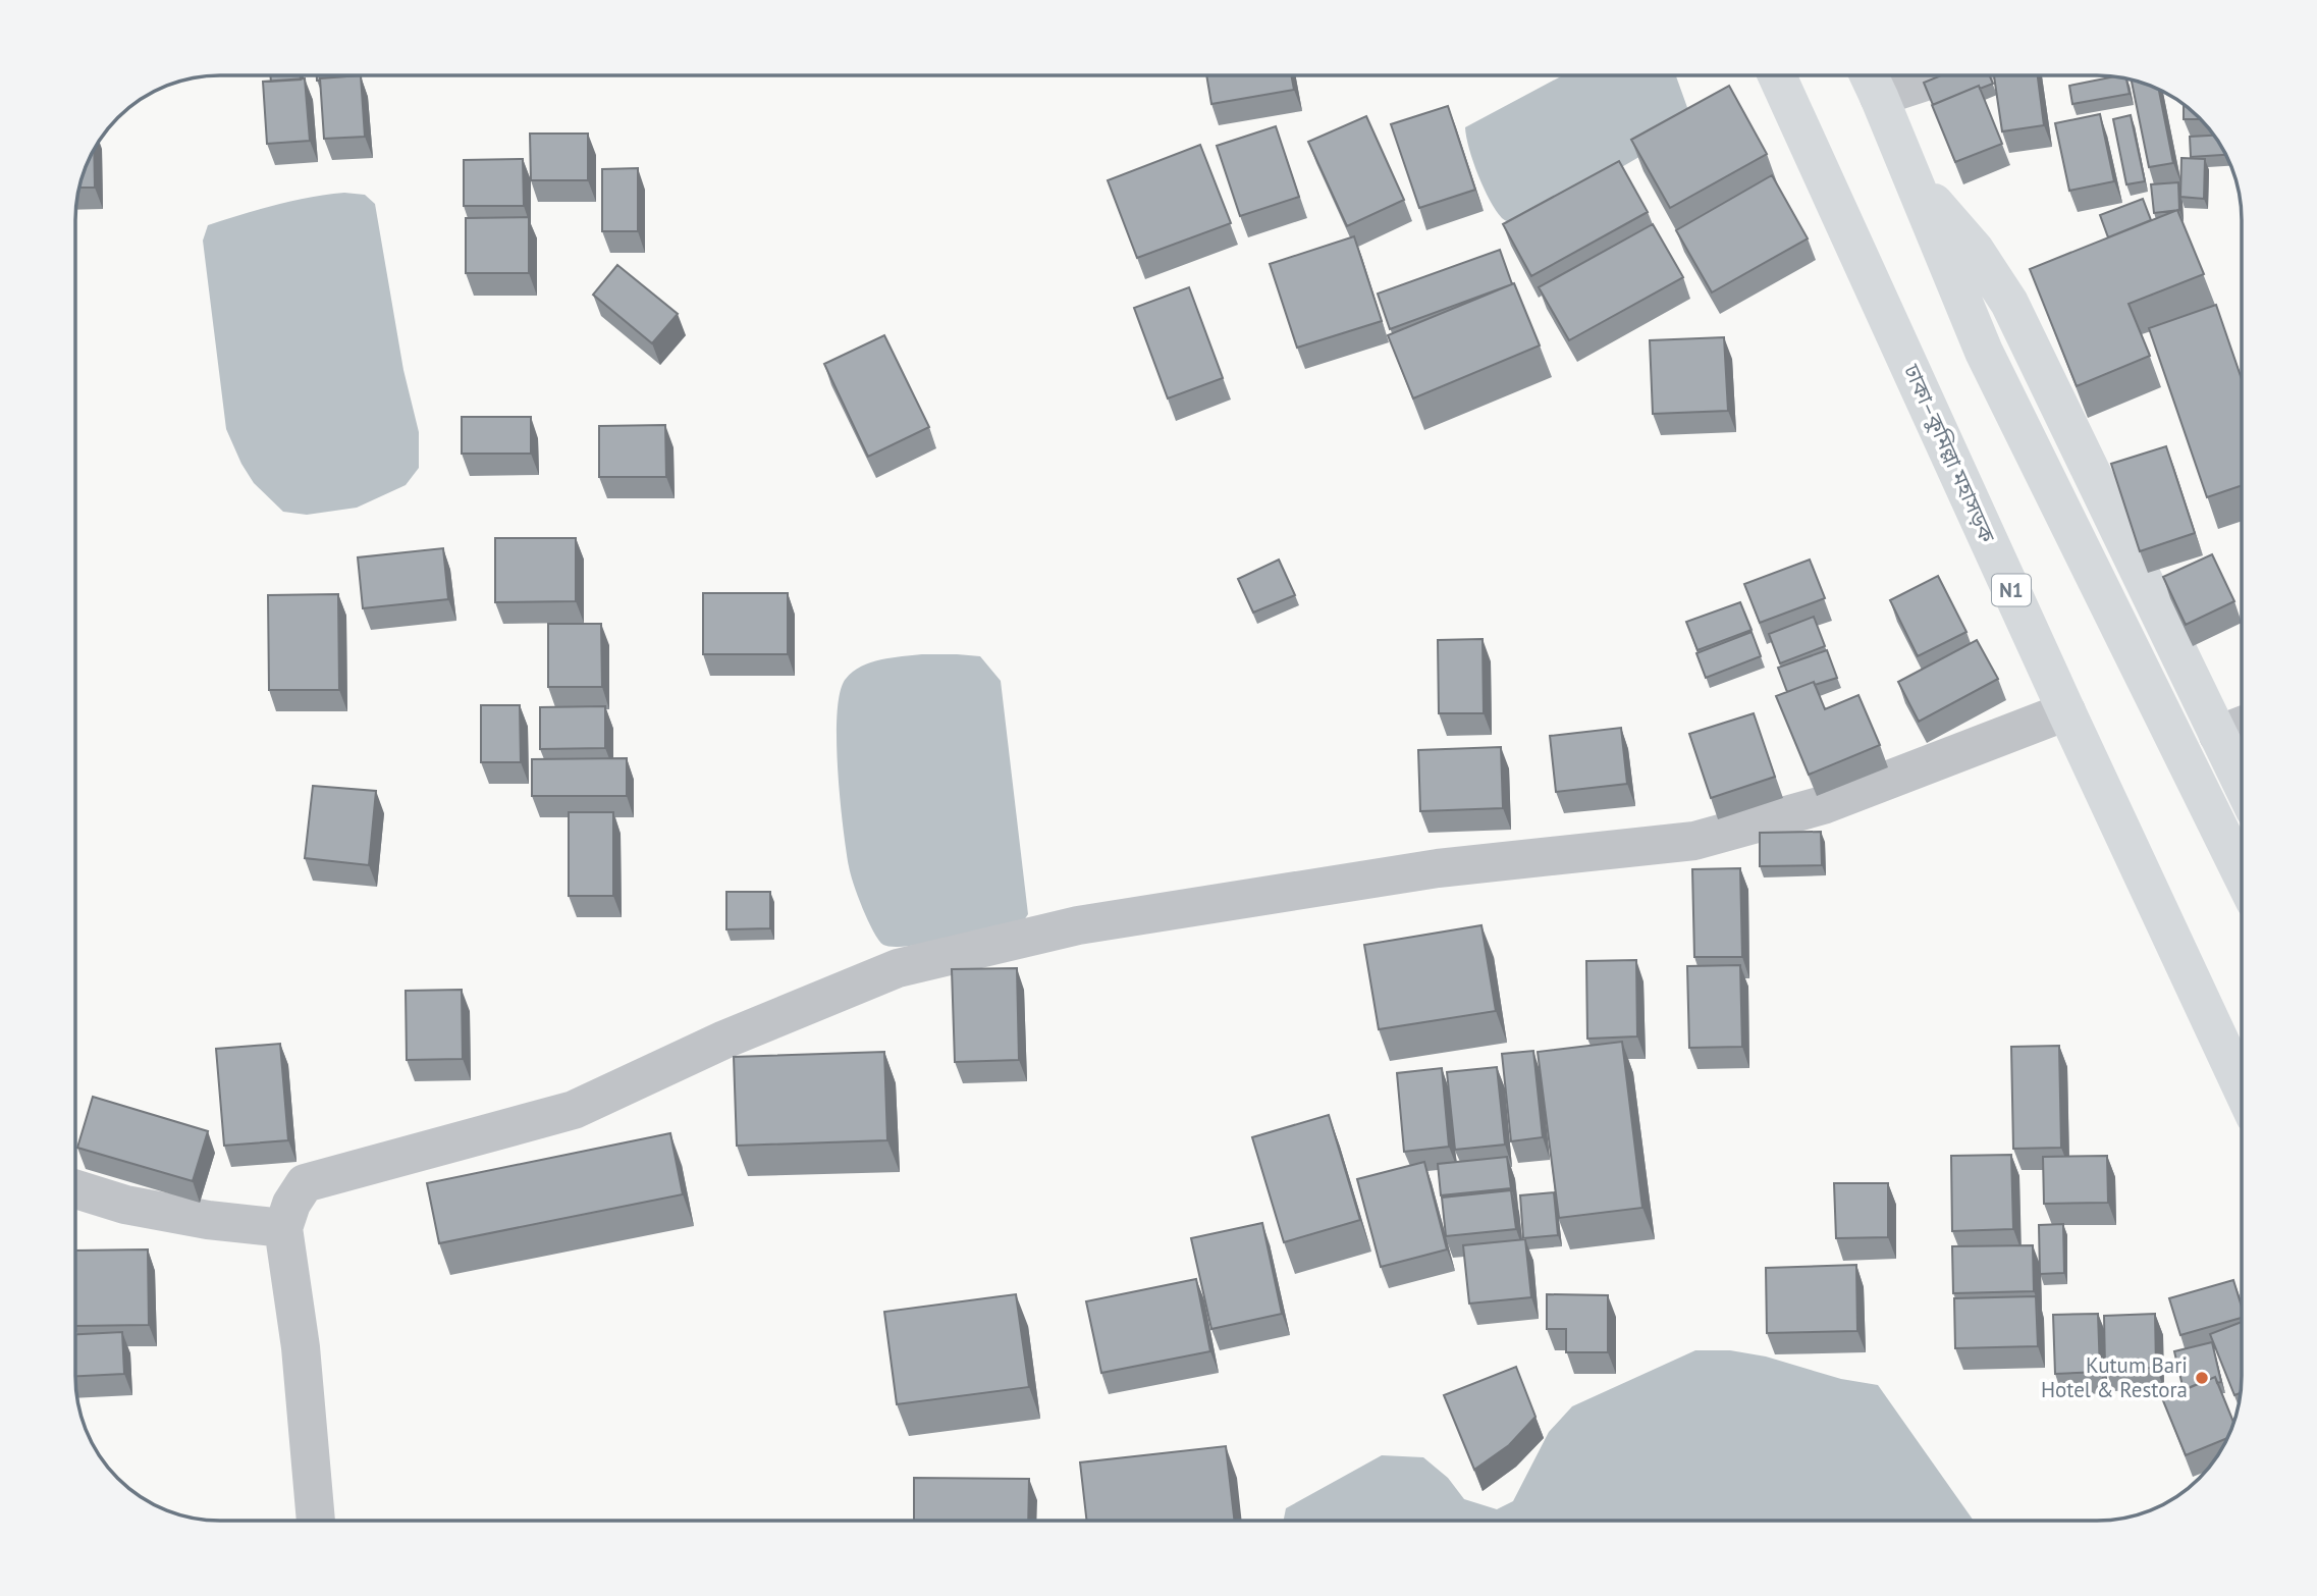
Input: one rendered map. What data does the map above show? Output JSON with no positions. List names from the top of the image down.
{
  "streets": {
    "highway": ["ঢাকা–কুমিল্লা মহাসড়ক", "N1"]
  },
  "places": ["Kutum Bari Hotel & Restora"]
}
